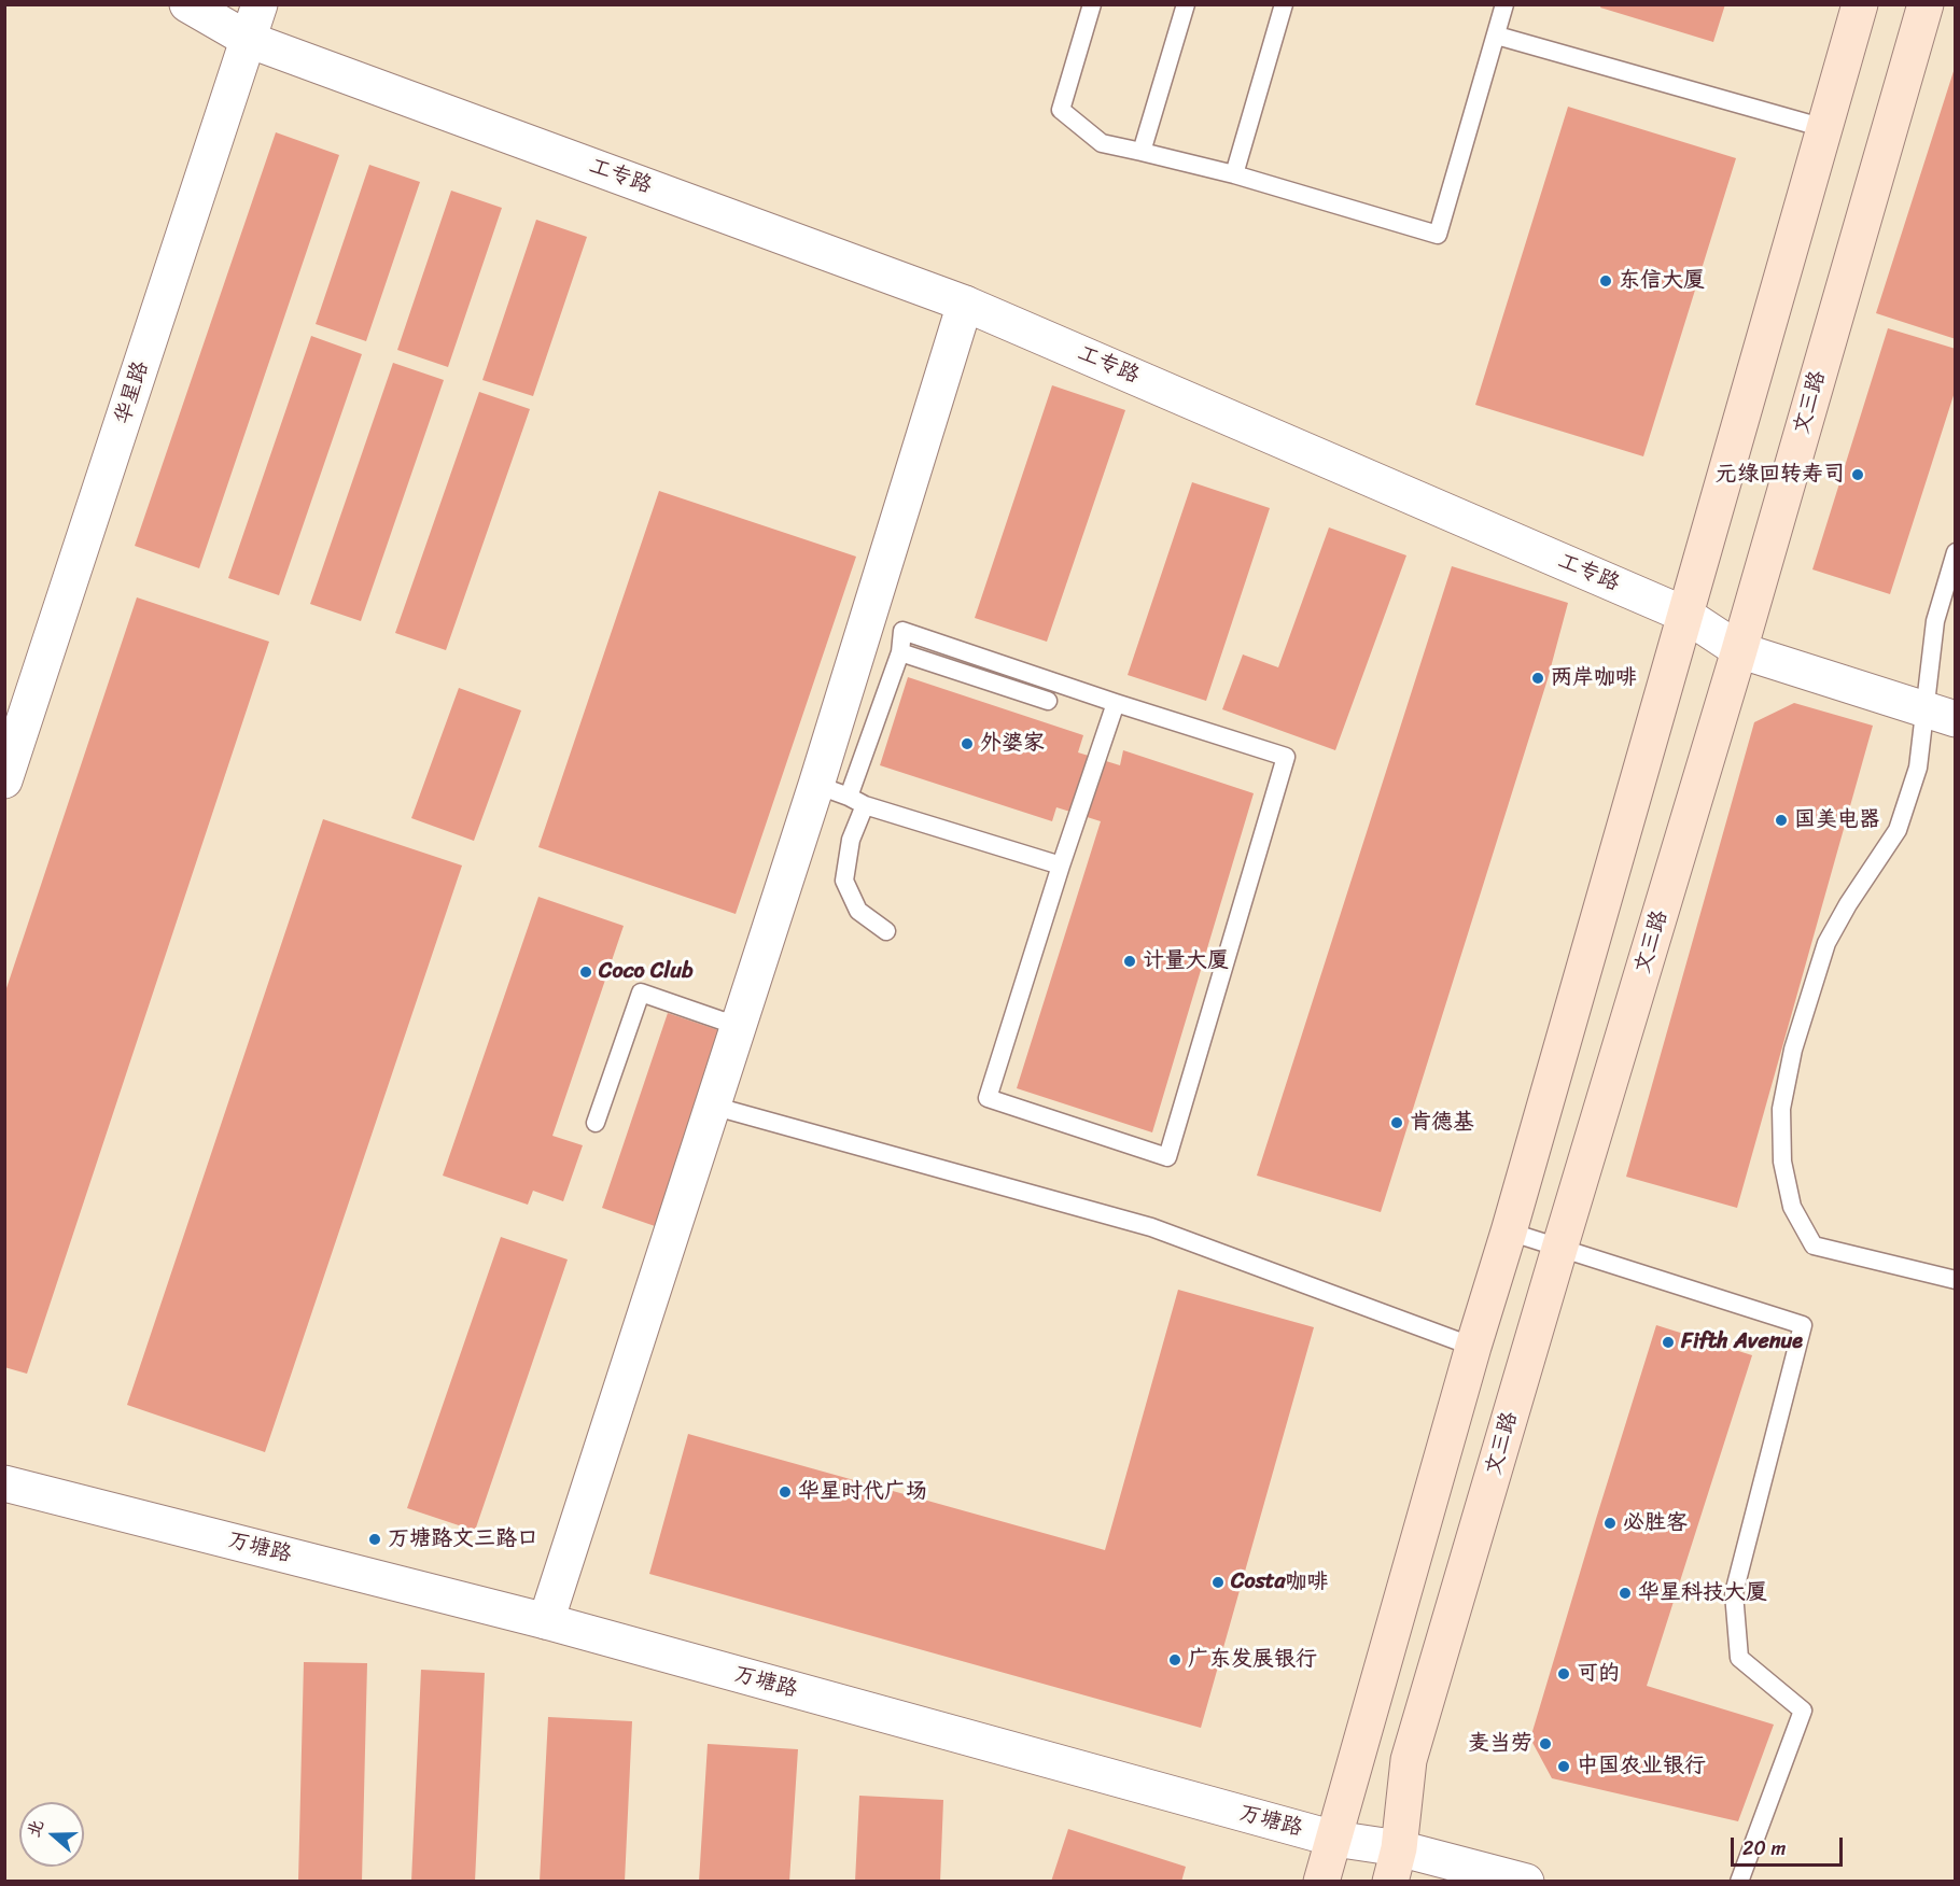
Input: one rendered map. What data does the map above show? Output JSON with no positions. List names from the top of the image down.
{
  "streets": {
    "main road": ["文三路"],
    "street": ["工专路", "华星路", "万塘路"]
  },
  "crossings": [
    ["工专路", "华星路"],
    ["工专路", "文三路"],
    ["文三路", "万塘路"]
  ],
  "places": [
    "东信大厦",
    "元绿回转寿司",
    "两岸咖啡",
    "外婆家",
    "国美电器",
    "计量大厦",
    "Coco Club",
    "肯德基",
    "Fifth Avenue",
    "华星时代广场",
    "必胜客",
    "万塘路文三路口",
    "Costa咖啡",
    "华星科技大厦",
    "广东发展银行",
    "可的",
    "麦当劳",
    "中国农业银行"
  ],
  "scale_bar": "20 m",
  "north": "left"
}
